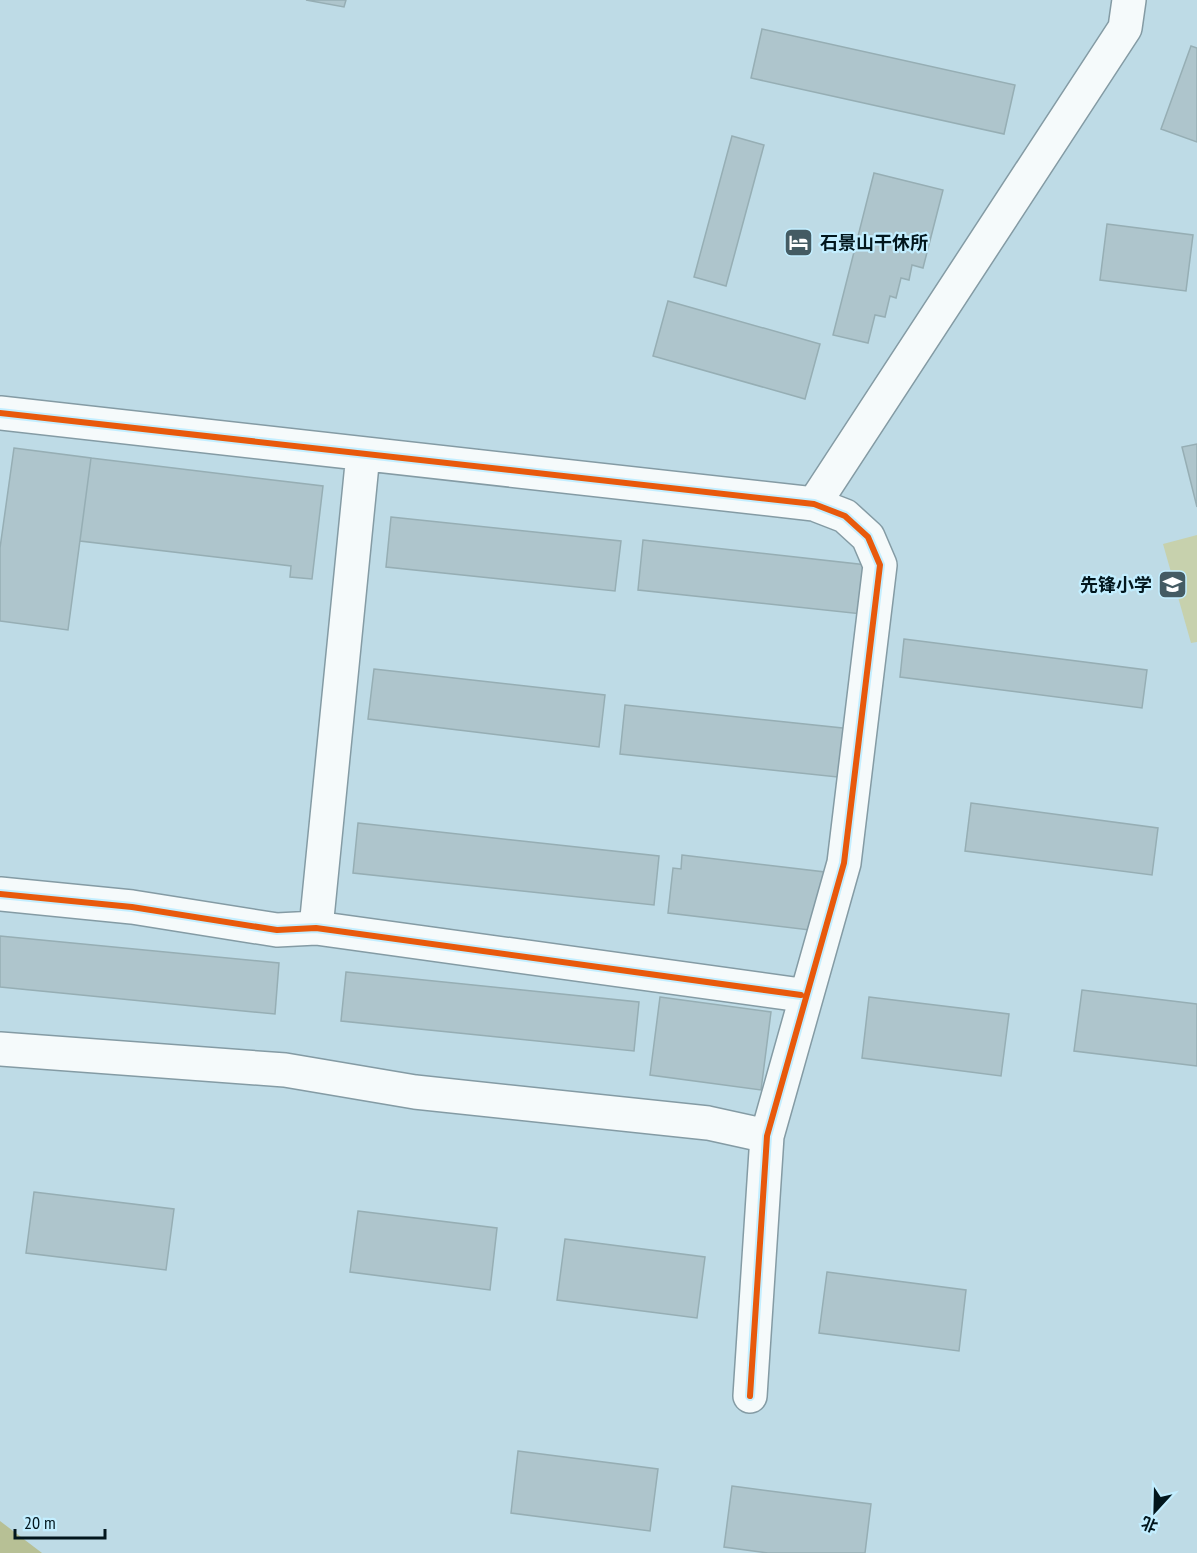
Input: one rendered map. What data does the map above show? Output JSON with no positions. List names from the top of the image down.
{
  "places": {
    "hotel": ["石景山干休所"],
    "school or university": ["先锋小学"]
  },
  "scale_bar": "20 m",
  "north": "bottom"
}
